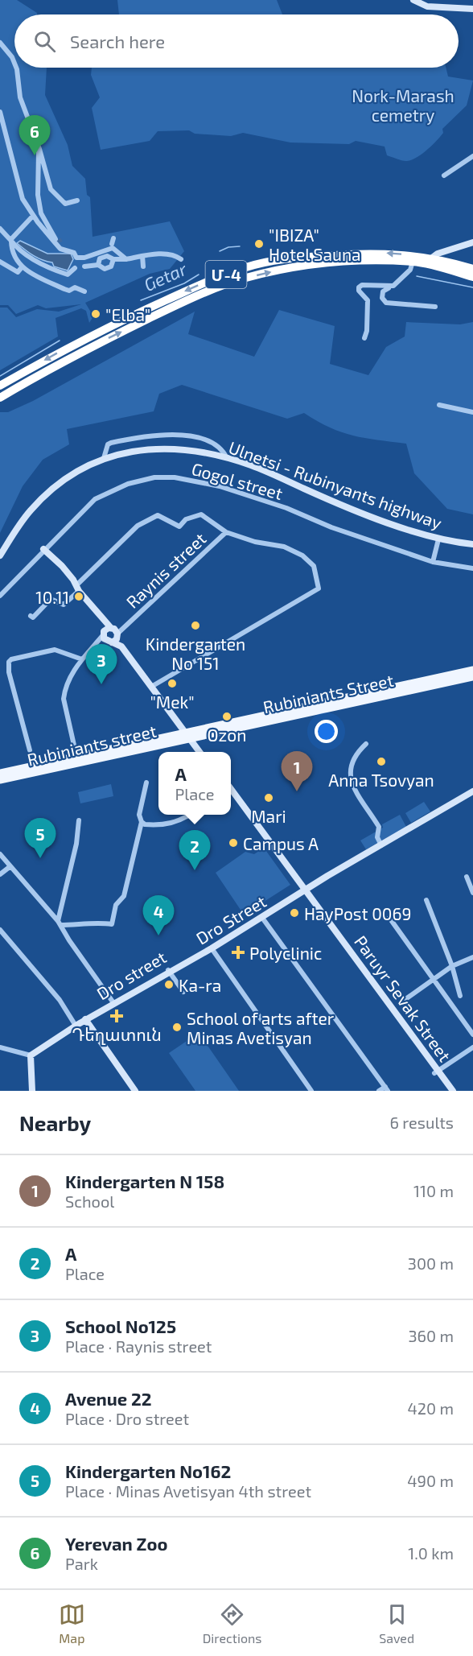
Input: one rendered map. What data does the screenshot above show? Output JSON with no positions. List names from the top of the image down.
{
  "streets": {
    "highway": ["Մ-4"],
    "main road": ["Rubiniants Street", "Rubiniants street"],
    "street": [
      "Gogol street",
      "Ulnetsi - Rubinyants highway",
      "Raynis street",
      "Dro Street",
      "Dro street",
      "Paruyr Sevak Street"
    ]
  },
  "crossings": [
    ["Rubiniants Street", "Rubiniants street"],
    ["Dro Street", "Dro street"],
    ["Dro Street", "Paruyr Sevak Street"],
    ["Dro street", "Paruyr Sevak Street"]
  ],
  "water": ["Getar"],
  "parks": ["Nork-Marash cemetry"],
  "places": {
    "other": [
      "\"IBIZA\" Hotel Sauna",
      "\"Elba\"",
      "10.11",
      "Kindergarten No 151",
      "\"Mek\"",
      "Ozon",
      "Anna Tsovyan",
      "Mari",
      "Campus A",
      "HayPost 0069",
      "Ka-ra",
      "School of arts after Minas Avetisyan"
    ],
    "health": ["Polyclinic", "Դեղատուն"]
  },
  "page": {
    "search": "Search here",
    "pins": [
      "6",
      "3",
      "1",
      "5",
      "2",
      "4"
    ],
    "popup": ["A", "Place"],
    "heading": ["Nearby", "6 results"],
    "list": [
      {
        "mark": "1",
        "name": "Kindergarten N 158",
        "note": "School",
        "value": "110 m"
      },
      {
        "mark": "2",
        "name": "A",
        "note": "Place",
        "value": "300 m"
      },
      {
        "mark": "3",
        "name": "School No125",
        "note": "Place · Raynis street",
        "value": "360 m"
      },
      {
        "mark": "4",
        "name": "Avenue 22",
        "note": "Place · Dro street",
        "value": "420 m"
      },
      {
        "mark": "5",
        "name": "Kindergarten No162",
        "note": "Place · Minas Avetisyan 4th street",
        "value": "490 m"
      },
      {
        "mark": "6",
        "name": "Yerevan Zoo",
        "note": "Park",
        "value": "1.0 km"
      }
    ],
    "nav": ["Map", "Directions", "Saved"]
  }
}
